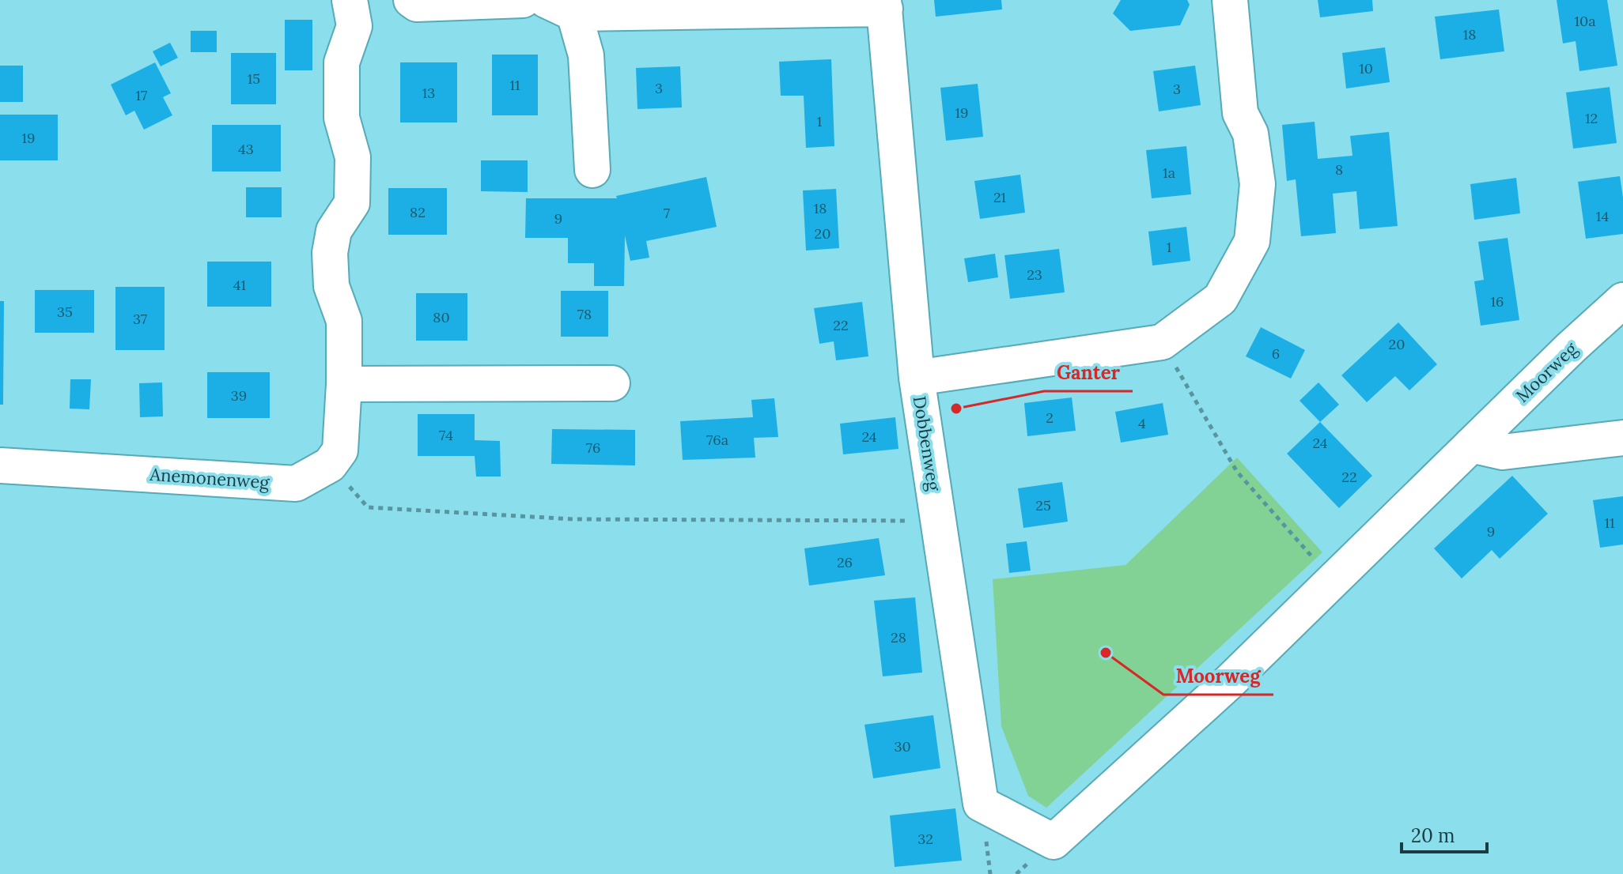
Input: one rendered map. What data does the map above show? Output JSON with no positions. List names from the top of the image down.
{
  "streets": {
    "street": ["Moorweg", "Dobbenweg", "Anemonenweg"]
  },
  "crossings": [
    ["Moorweg", "Dobbenweg"]
  ],
  "places": ["Ganter", "Moorweg"],
  "house_numbers": [
    "10a",
    "18",
    "10",
    "15",
    "11",
    "3",
    "3",
    "13",
    "17",
    "19",
    "12",
    "1",
    "19",
    "43",
    "8",
    "1a",
    "21",
    "18",
    "82",
    "7",
    "14",
    "9",
    "20",
    "1",
    "23",
    "41",
    "16",
    "35",
    "78",
    "80",
    "37",
    "22",
    "20",
    "6",
    "39",
    "2",
    "4",
    "74",
    "24",
    "76a",
    "24",
    "76",
    "22",
    "25",
    "11",
    "9",
    "26",
    "28",
    "30",
    "32"
  ],
  "scale_bar": "20 m"
}
